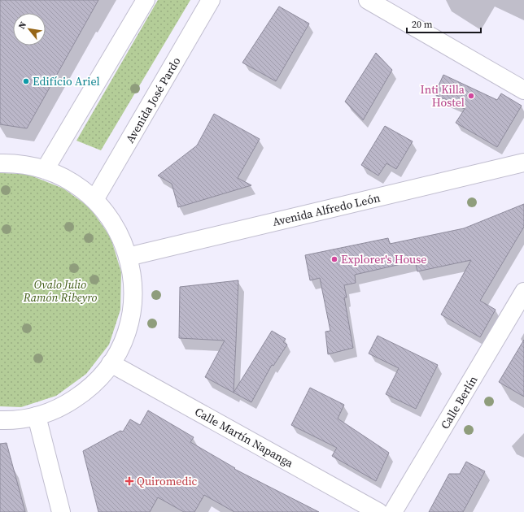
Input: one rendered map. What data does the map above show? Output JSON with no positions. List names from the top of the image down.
{
  "streets": {
    "street": [
      "Avenida José Pardo",
      "Avenida Alfredo León",
      "Calle Berlín",
      "Calle Martín Napanga"
    ]
  },
  "parks": ["Ovalo Julio Ramón Ribeyro"],
  "places": {
    "other": ["Edifício Ariel", "Inti Killa Hostel", "Explorer's House"],
    "health": ["Quiromedic"]
  },
  "scale_bar": "20 m",
  "north": "top left"
}
